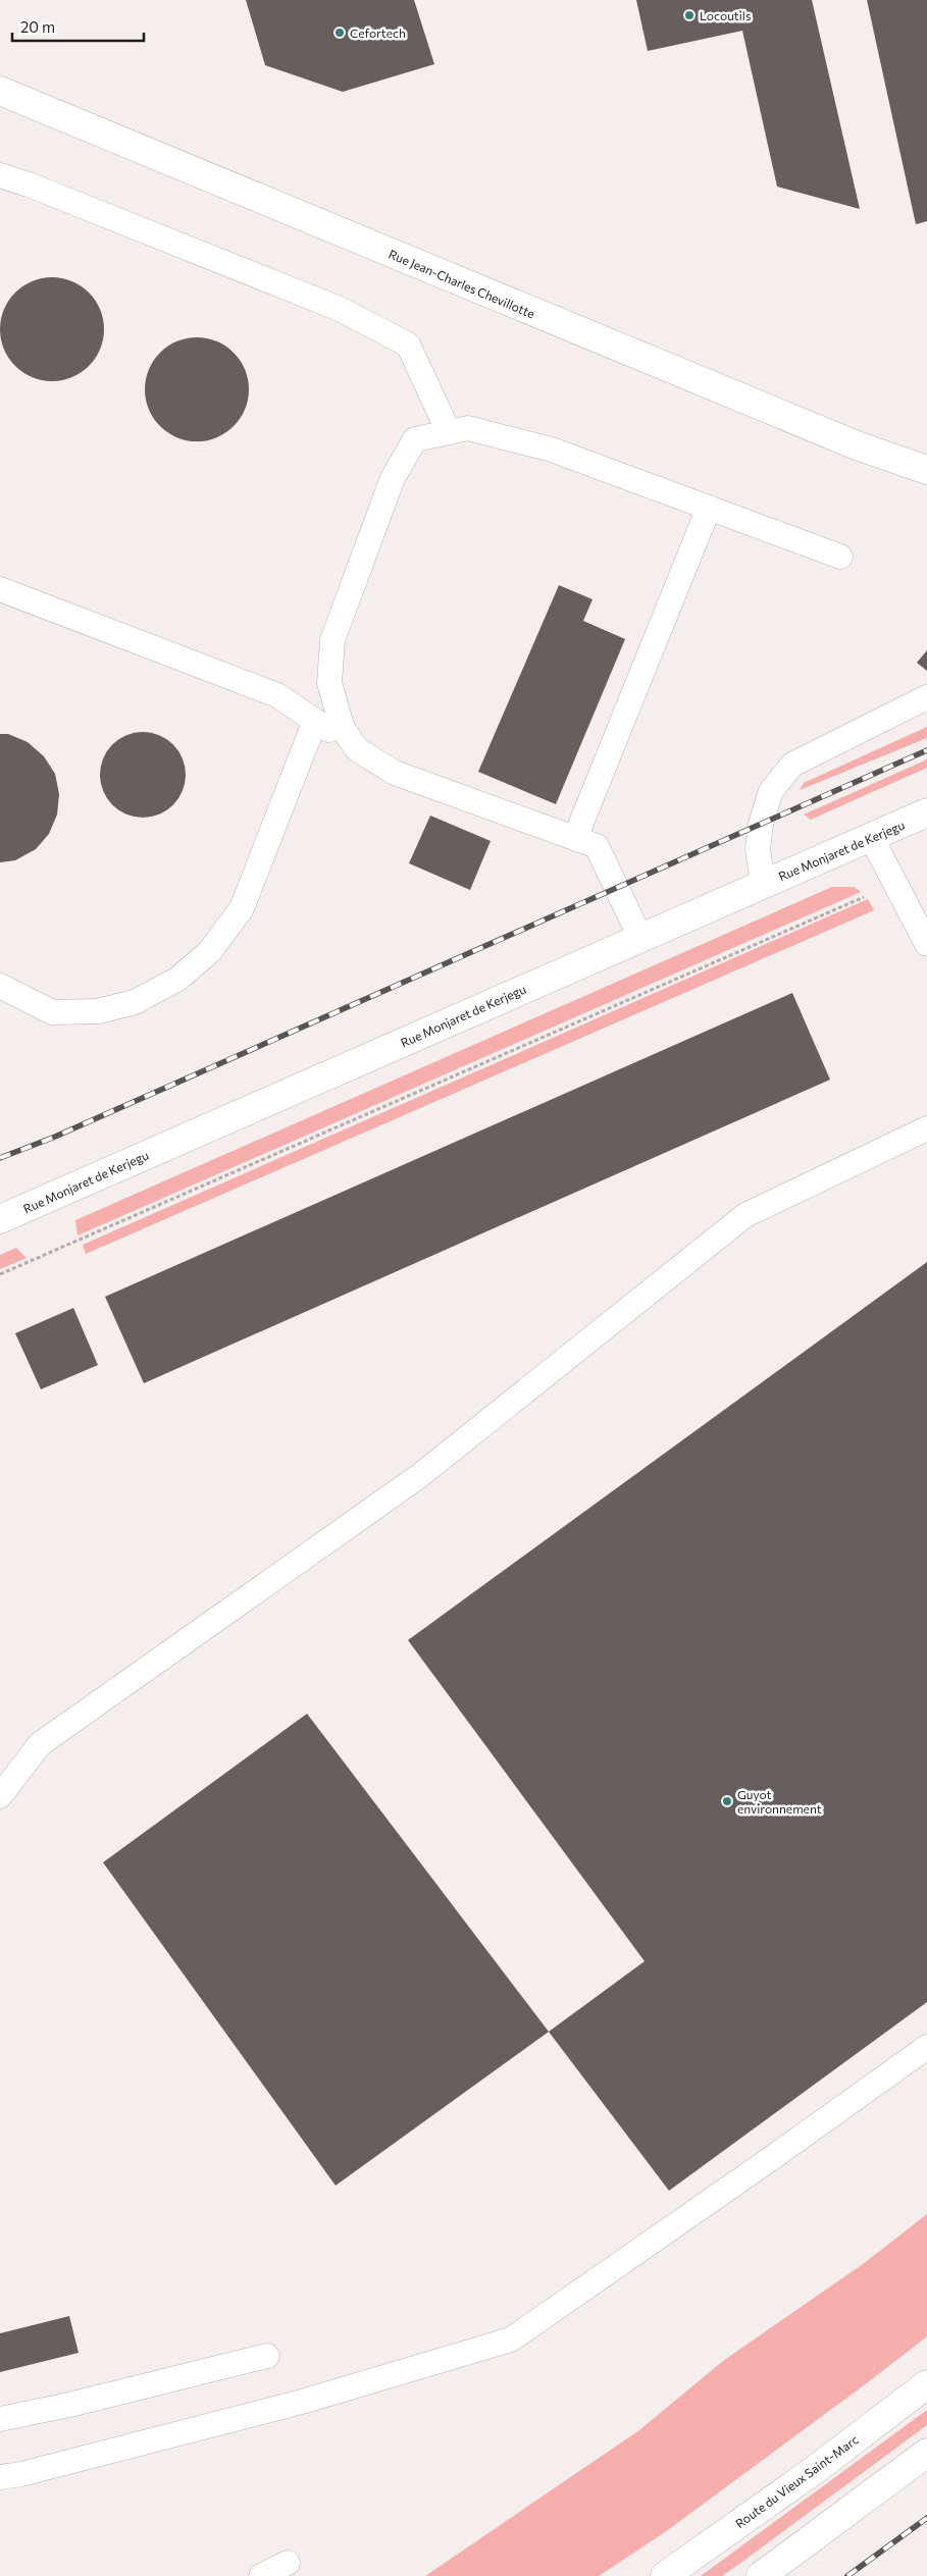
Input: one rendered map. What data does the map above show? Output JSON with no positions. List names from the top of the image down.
{
  "streets": {
    "main road": ["Rue Jean-Charles Chevillotte", "Rue Monjaret de Kerjegu", "Route du Vieux Saint-Marc"]
  },
  "places": ["Locoutils", "Cefortech", "Guyot environnement"],
  "scale_bar": "20 m"
}
